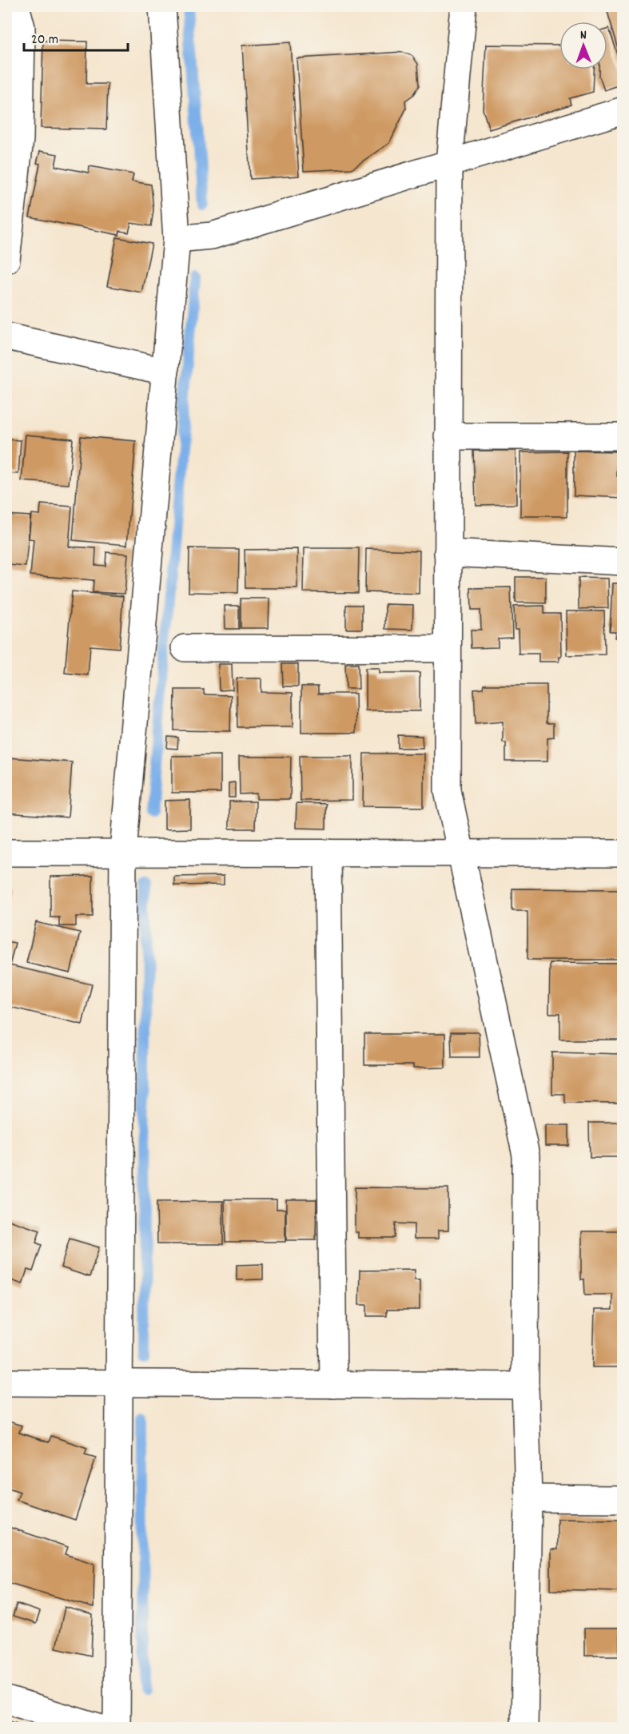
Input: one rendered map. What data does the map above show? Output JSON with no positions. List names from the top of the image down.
{
  "scale_bar": "20 m",
  "north": "top"
}
